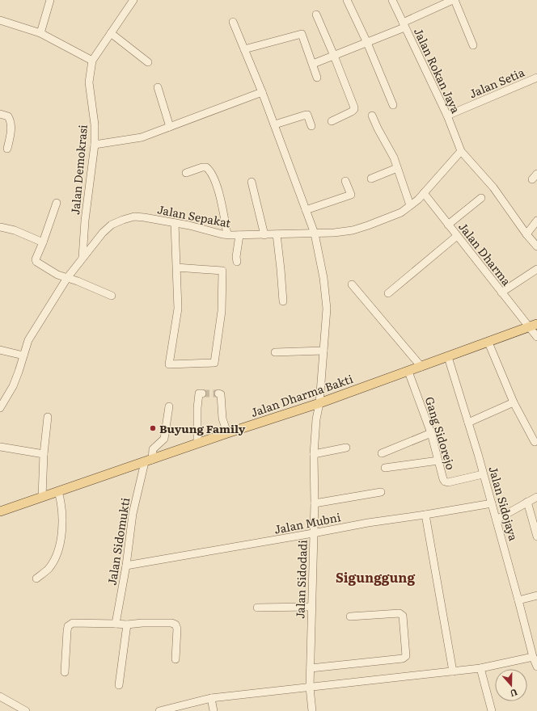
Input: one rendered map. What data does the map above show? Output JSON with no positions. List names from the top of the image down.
{
  "streets": {
    "main road": ["Jalan Dharma Bakti"],
    "street": [
      "Jalan Rokan Jaya",
      "Jalan Setia",
      "Jalan Demokrasi",
      "Jalan Sepakat",
      "Jalan Dharma",
      "Gang Sidorejo",
      "Jalan Sidojaya",
      "Jalan Mubni",
      "Jalan Sidomukti",
      "Jalan Sidodadi"
    ]
  },
  "crossings": [
    ["Jalan Rokan Jaya", "Jalan Setia"],
    ["Jalan Rokan Jaya", "Jalan Sepakat"],
    ["Jalan Demokrasi", "Jalan Sepakat"],
    ["Jalan Sepakat", "Jalan Dharma"],
    ["Jalan Sepakat", "Jalan Sidodadi"],
    ["Jalan Dharma", "Jalan Dharma Bakti"],
    ["Jalan Dharma Bakti", "Gang Sidorejo"],
    ["Jalan Dharma Bakti", "Jalan Sidojaya"],
    ["Jalan Dharma Bakti", "Jalan Sidomukti"],
    ["Jalan Dharma Bakti", "Jalan Sidodadi"],
    ["Gang Sidorejo", "Jalan Sidojaya"],
    ["Jalan Sidojaya", "Jalan Mubni"],
    ["Jalan Mubni", "Jalan Sidomukti"],
    ["Jalan Mubni", "Jalan Sidodadi"]
  ],
  "districts": ["Sigunggung"],
  "places": ["Buyung Family"],
  "north": "bottom"
}
